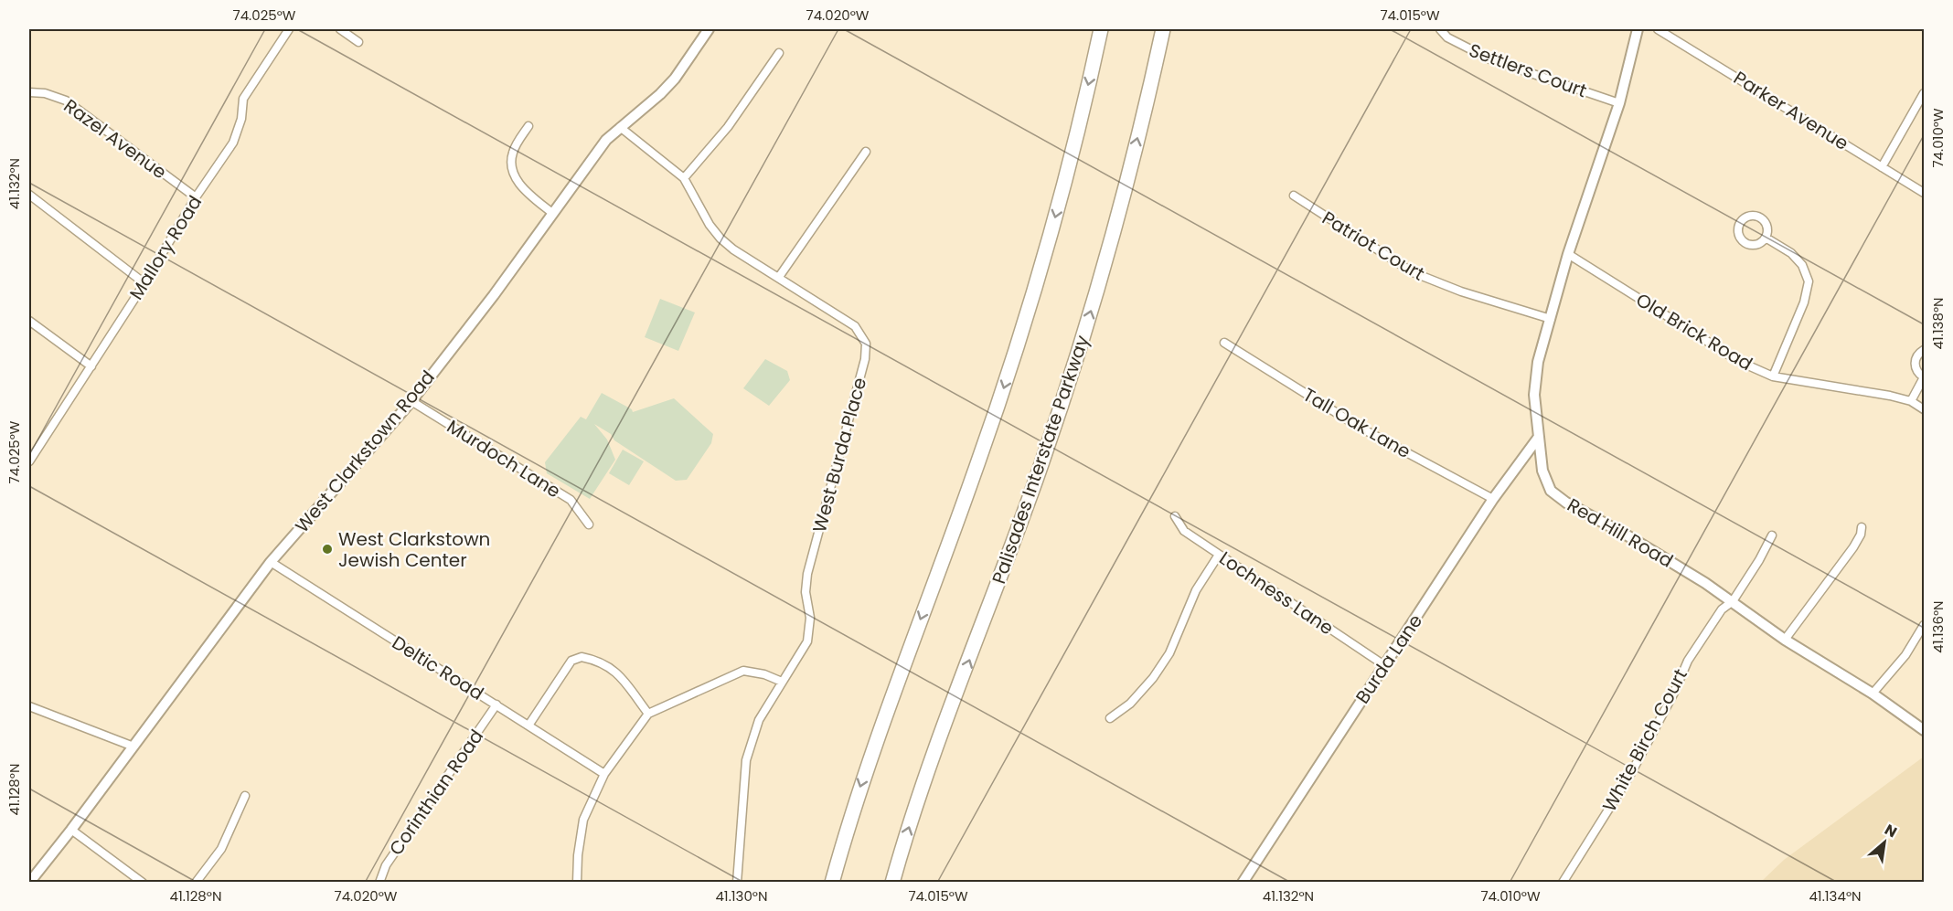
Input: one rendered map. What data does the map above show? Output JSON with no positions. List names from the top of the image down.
{
  "streets": {
    "highway": ["Palisades Interstate Parkway"],
    "street": [
      "Settlers Court",
      "Parker Avenue",
      "Razel Avenue",
      "Patriot Court",
      "Mallory Road",
      "Old Brick Road",
      "Tall Oak Lane",
      "West Clarkstown Road",
      "West Burda Place",
      "Murdoch Lane",
      "Red Hill Road",
      "Lochness Lane",
      "Burda Lane",
      "Deltic Road",
      "White Birch Court",
      "Corinthian Road"
    ]
  },
  "crossings": [
    ["Settlers Court", "Red Hill Road"],
    ["Razel Avenue", "Mallory Road"],
    ["Patriot Court", "Red Hill Road"],
    ["Old Brick Road", "Red Hill Road"],
    ["Tall Oak Lane", "Burda Lane"],
    ["West Clarkstown Road", "West Burda Place"],
    ["West Clarkstown Road", "Murdoch Lane"],
    ["West Clarkstown Road", "Deltic Road"],
    ["Red Hill Road", "Burda Lane"],
    ["Red Hill Road", "White Birch Court"],
    ["Lochness Lane", "Burda Lane"],
    ["Deltic Road", "Corinthian Road"]
  ],
  "places": ["West Clarkstown Jewish Center"],
  "north": "top right",
  "coordinates": [
    "74.025°W",
    "74.020°W",
    "74.015°W",
    "74.010°W",
    "41.132°N",
    "41.138°N",
    "41.136°N",
    "41.128°N",
    "41.130°N",
    "41.134°N"
  ]
}
